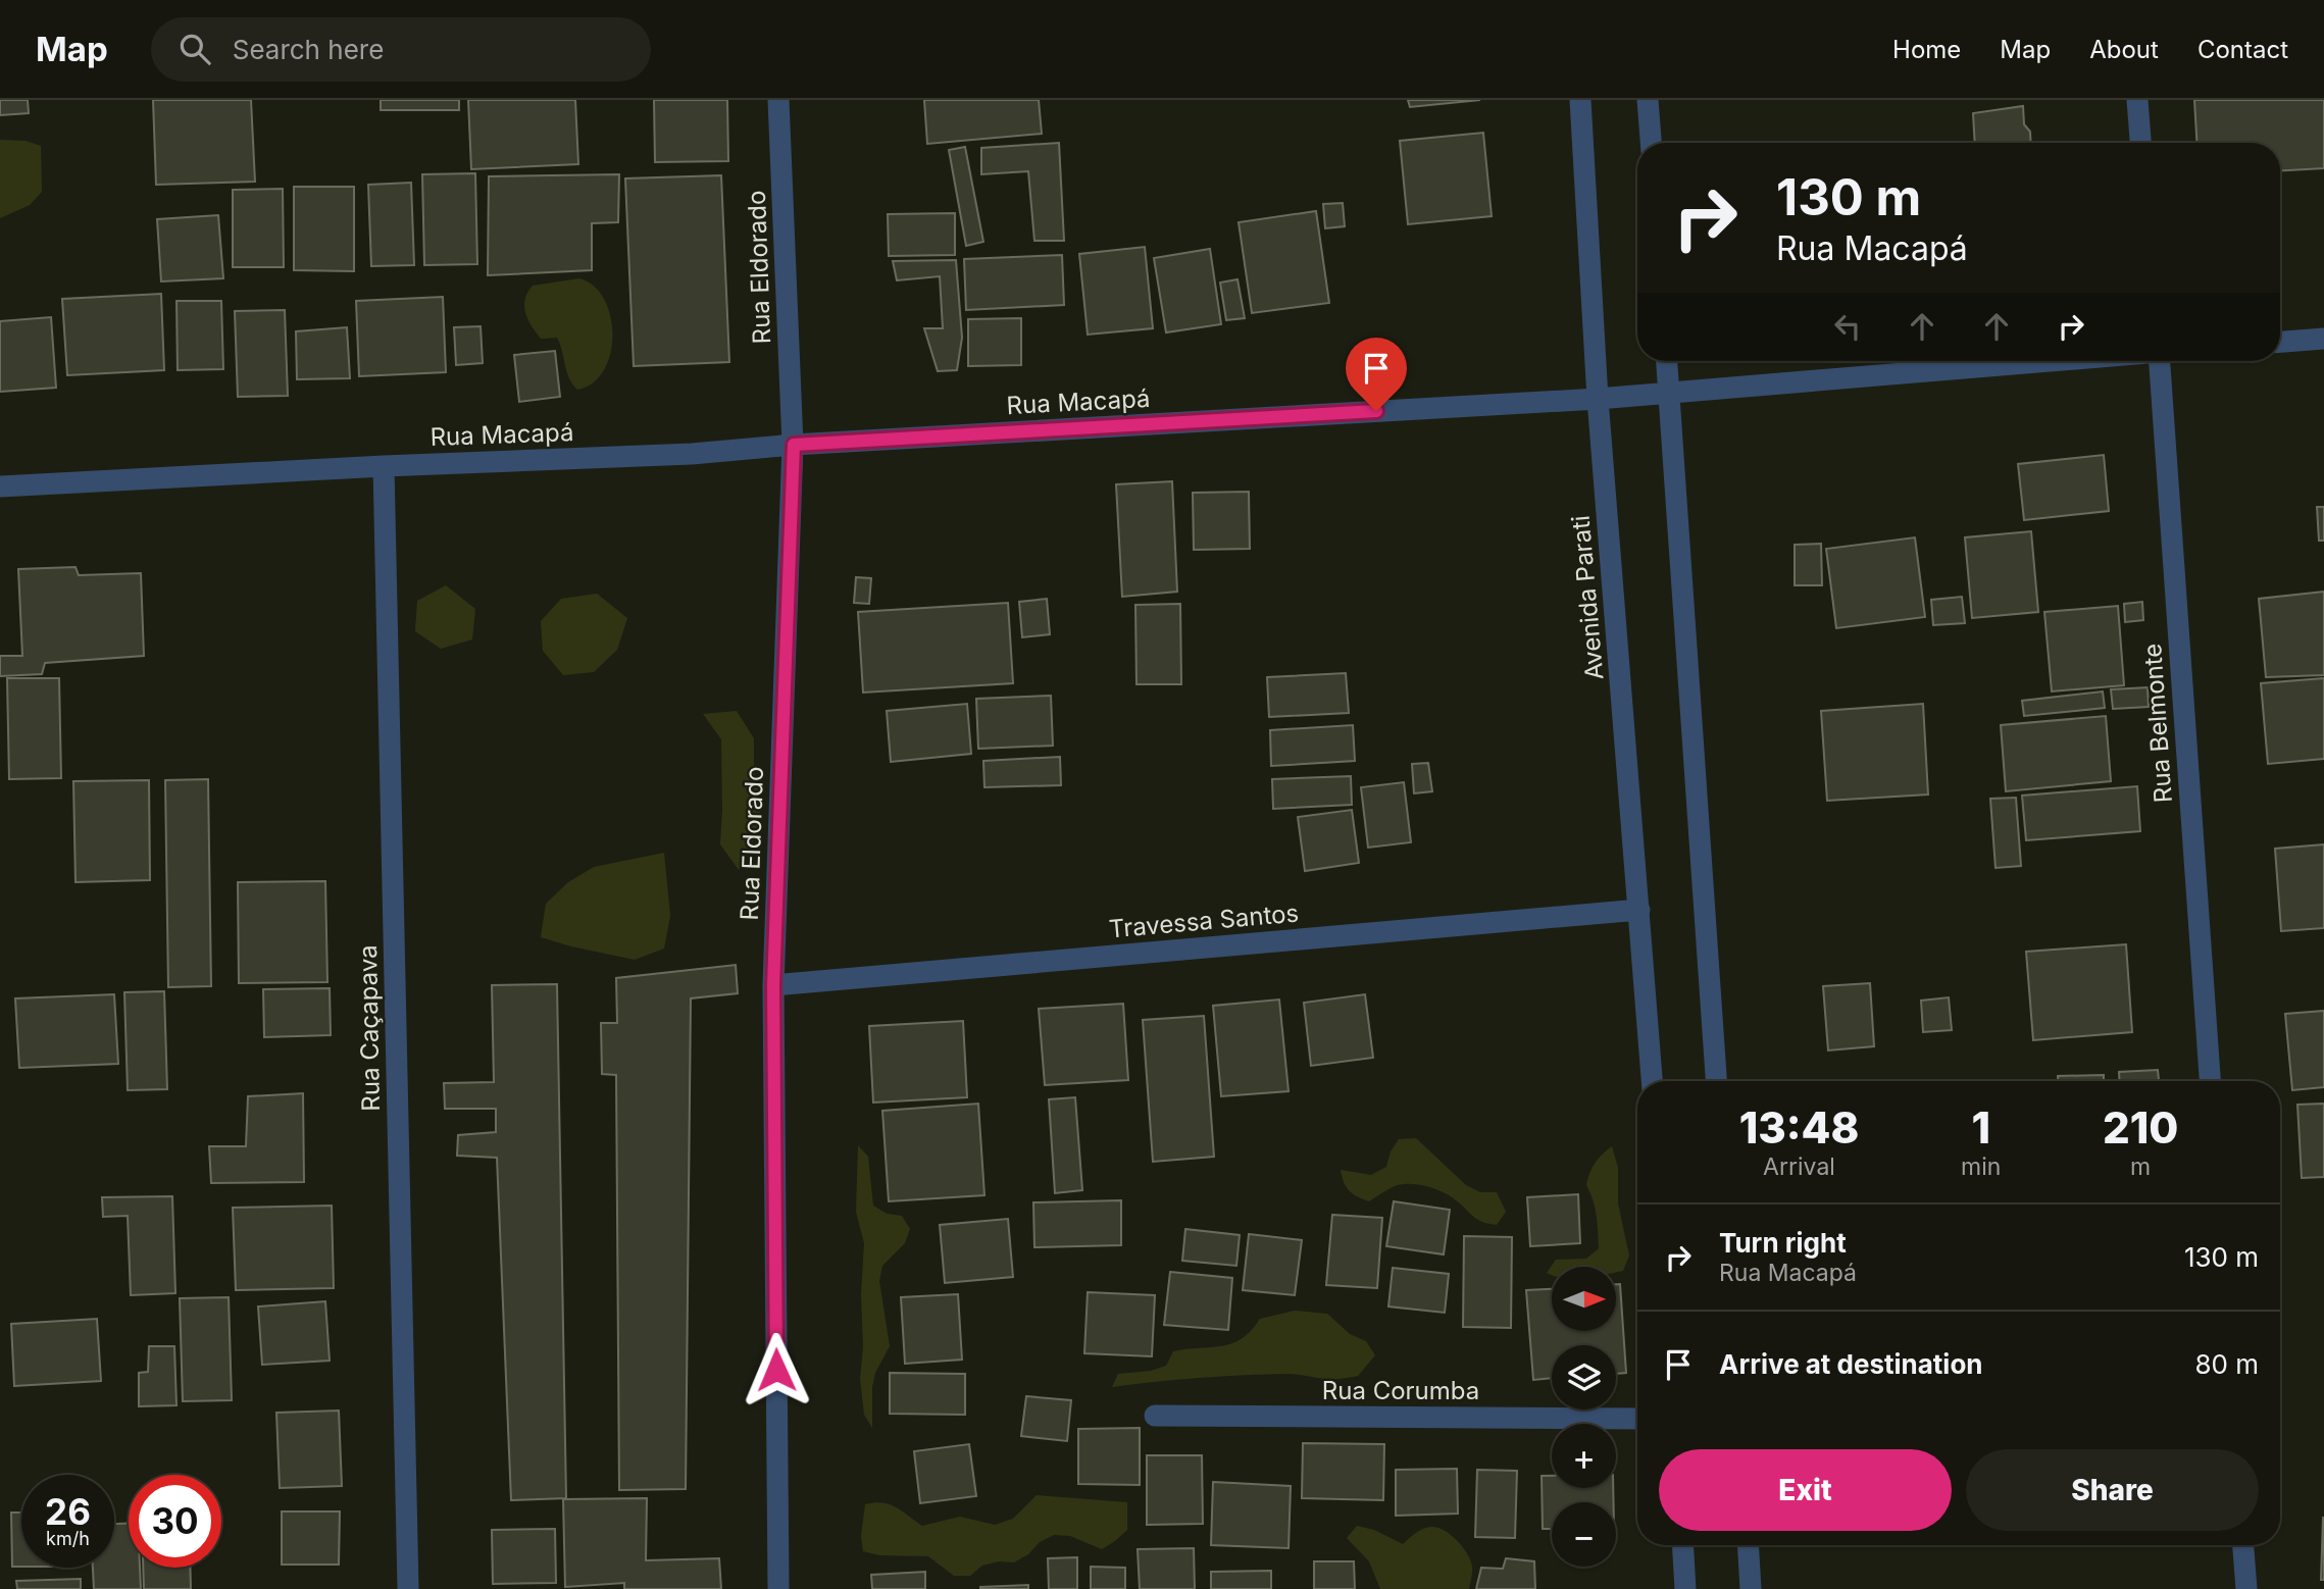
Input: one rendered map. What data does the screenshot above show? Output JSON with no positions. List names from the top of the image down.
{
  "streets": {
    "street": [
      "Rua Eldorado",
      "Rua Macapá",
      "Avenida Parati",
      "Rua Belmonte",
      "Travessa Santos",
      "Rua Caçapava",
      "Rua Corumba"
    ]
  },
  "crossings": [
    ["Rua Eldorado", "Rua Macapá"],
    ["Rua Eldorado", "Travessa Santos"],
    ["Rua Macapá", "Avenida Parati"],
    ["Rua Macapá", "Rua Caçapava"],
    ["Avenida Parati", "Travessa Santos"]
  ],
  "north": "right",
  "page": {
    "header": "Map",
    "search": "Search here",
    "nav": [
      "Home",
      "Map",
      "About",
      "Contact"
    ],
    "turn": ["130 m", "Rua Macapá"],
    "eta": [
      "13:48",
      "Arrival",
      "1",
      "min",
      "210",
      "m"
    ],
    "list": [
      {
        "name": "Turn right",
        "note": "Rua Macapá",
        "value": "130 m"
      },
      {
        "name": "Arrive at destination",
        "value": "80 m"
      }
    ],
    "map_buttons": ["+", "−"],
    "buttons": ["Exit", "Share"],
    "speed": "26 km/h",
    "limit": "30"
  }
}
